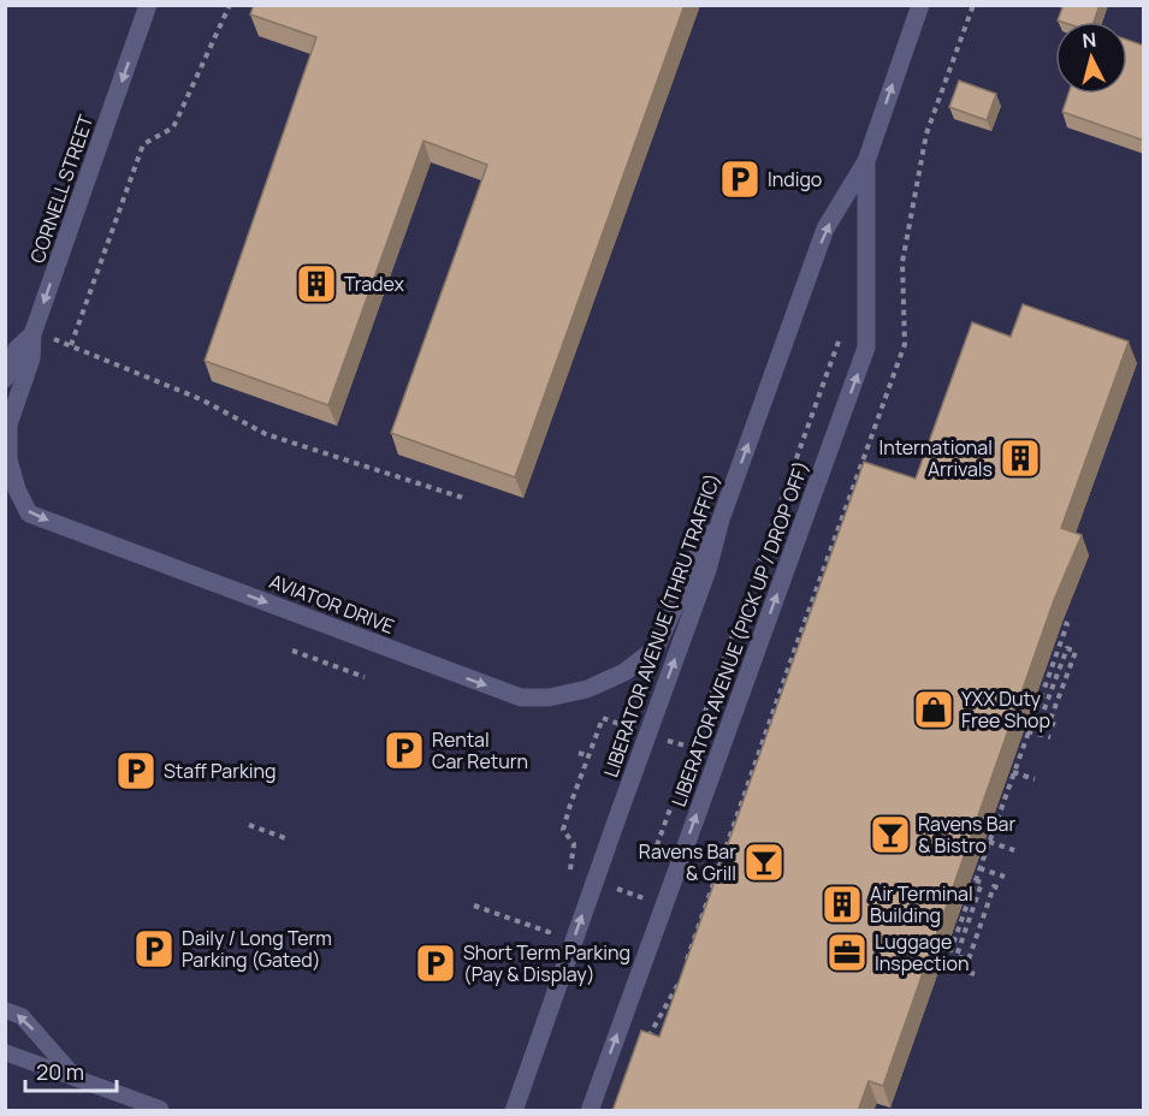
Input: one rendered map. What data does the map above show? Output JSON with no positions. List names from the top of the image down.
{
  "streets": {
    "street": [
      "CORNELL STREET",
      "AVIATOR DRIVE",
      "LIBERATOR AVENUE (THRU TRAFFIC)",
      "LIBERATOR AVENUE (PICK UP / DROP OFF)"
    ]
  },
  "crossings": [
    ["CORNELL STREET", "AVIATOR DRIVE"],
    ["AVIATOR DRIVE", "LIBERATOR AVENUE (THRU TRAFFIC)"],
    ["LIBERATOR AVENUE (THRU TRAFFIC)", "LIBERATOR AVENUE (PICK UP / DROP OFF)"]
  ],
  "one_way": ["CORNELL STREET", "LIBERATOR AVENUE (THRU TRAFFIC)", "LIBERATOR AVENUE (PICK UP / DROP OFF)"],
  "places": {
    "parking": [
      "Indigo",
      "Rental Car Return",
      "Staff Parking",
      "Daily / Long Term Parking (Gated)",
      "Short Term Parking (Pay & Display)"
    ],
    "building": ["Tradex", "International Arrivals", "Air Terminal Building"],
    "shop": ["YXX Duty Free Shop"],
    "bar": ["Ravens Bar & Bistro", "Ravens Bar & Grill"],
    "office": ["Luggage Inspection"]
  },
  "scale_bar": "20 m",
  "north": "top"
}
